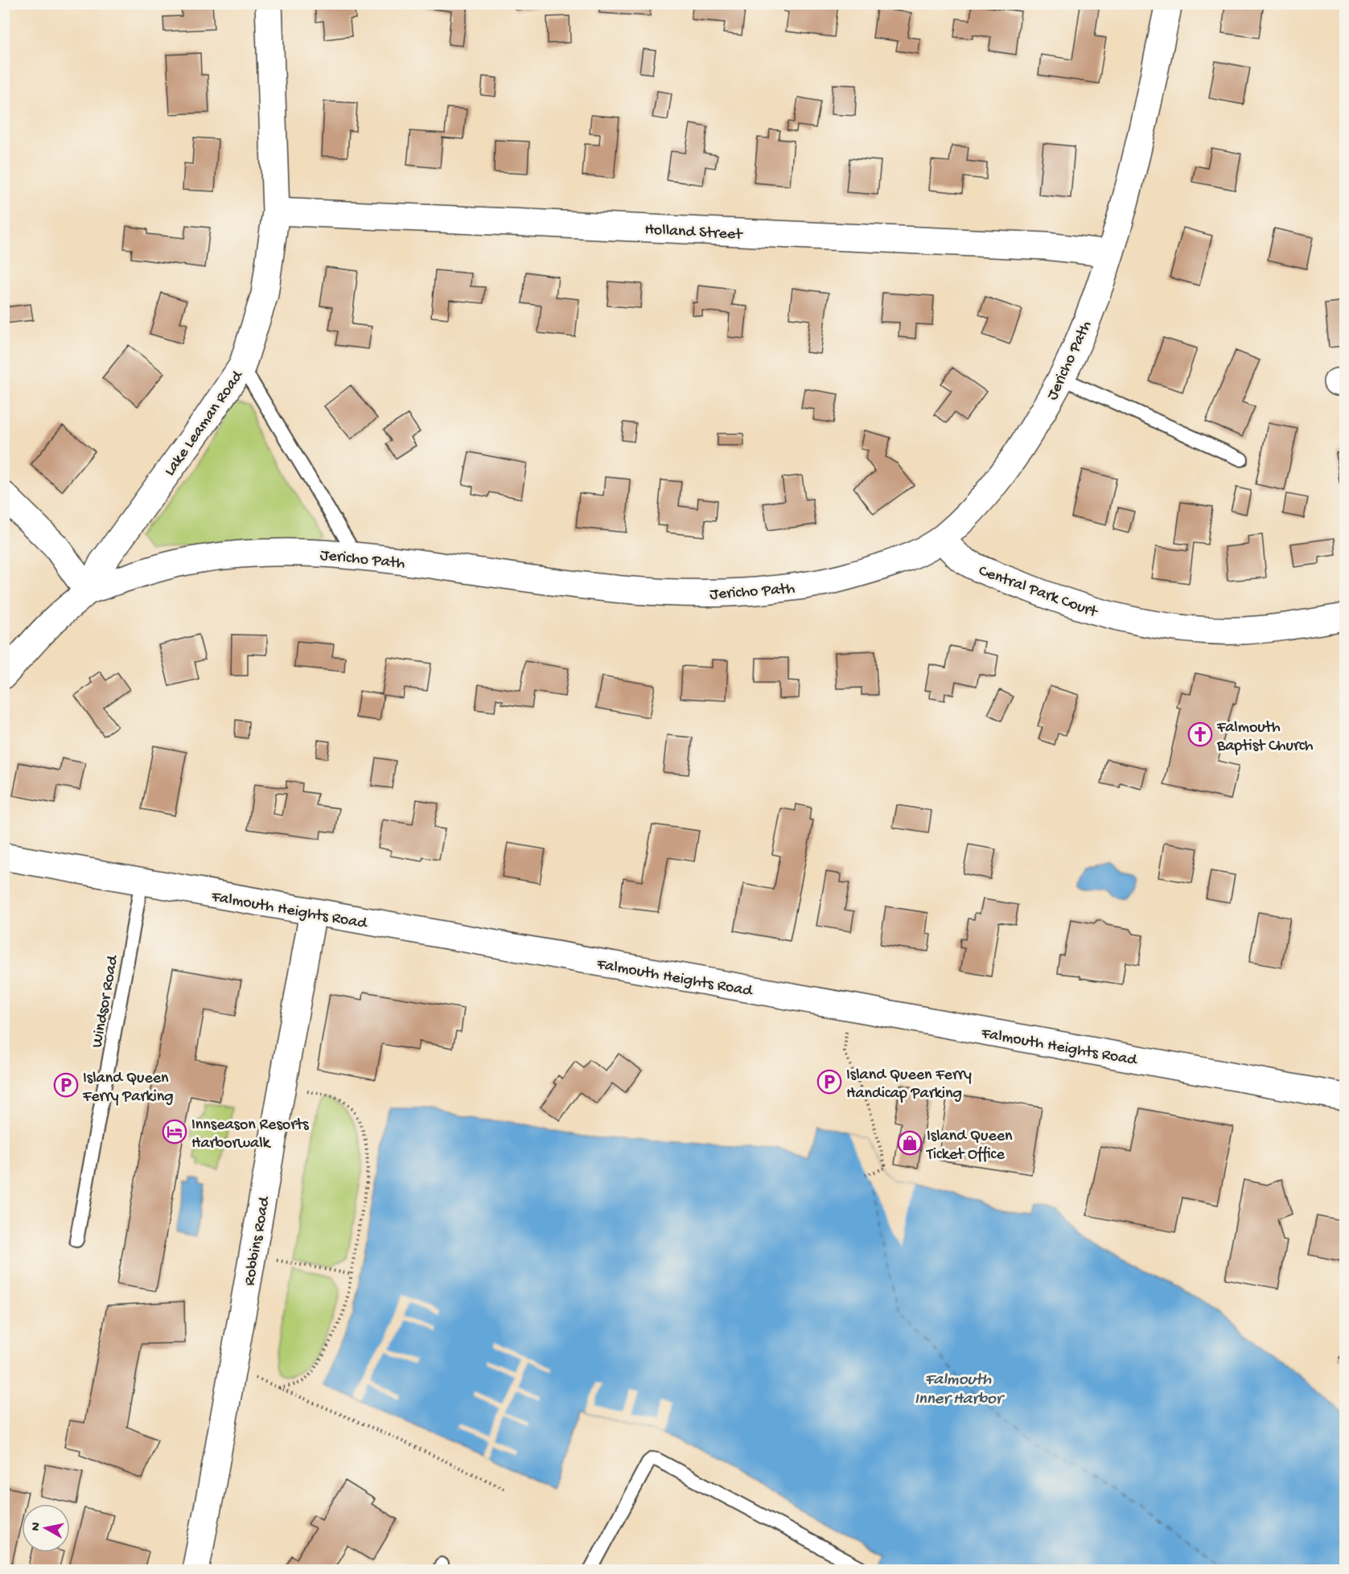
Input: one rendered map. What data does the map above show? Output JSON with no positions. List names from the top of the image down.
{
  "streets": {
    "street": [
      "Holland Street",
      "Jericho Path",
      "Lake Leaman Road",
      "Central Park Court",
      "Falmouth Heights Road",
      "Robbins Road"
    ],
    "lane": ["Windsor Road"]
  },
  "crossings": [
    ["Holland Street", "Jericho Path"],
    ["Holland Street", "Lake Leaman Road"],
    ["Jericho Path", "Lake Leaman Road"],
    ["Jericho Path", "Central Park Court"],
    ["Falmouth Heights Road", "Windsor Road"],
    ["Falmouth Heights Road", "Robbins Road"]
  ],
  "water": ["Falmouth Inner Harbor"],
  "places": {
    "church": ["Falmouth Baptist Church"],
    "parking": ["Island Queen Ferry Handicap Parking", "Island Queen Ferry Parking"],
    "hotel": ["Innseason Resorts Harborwalk"],
    "shop": ["Island Queen Ticket Office"]
  },
  "north": "left"
}
